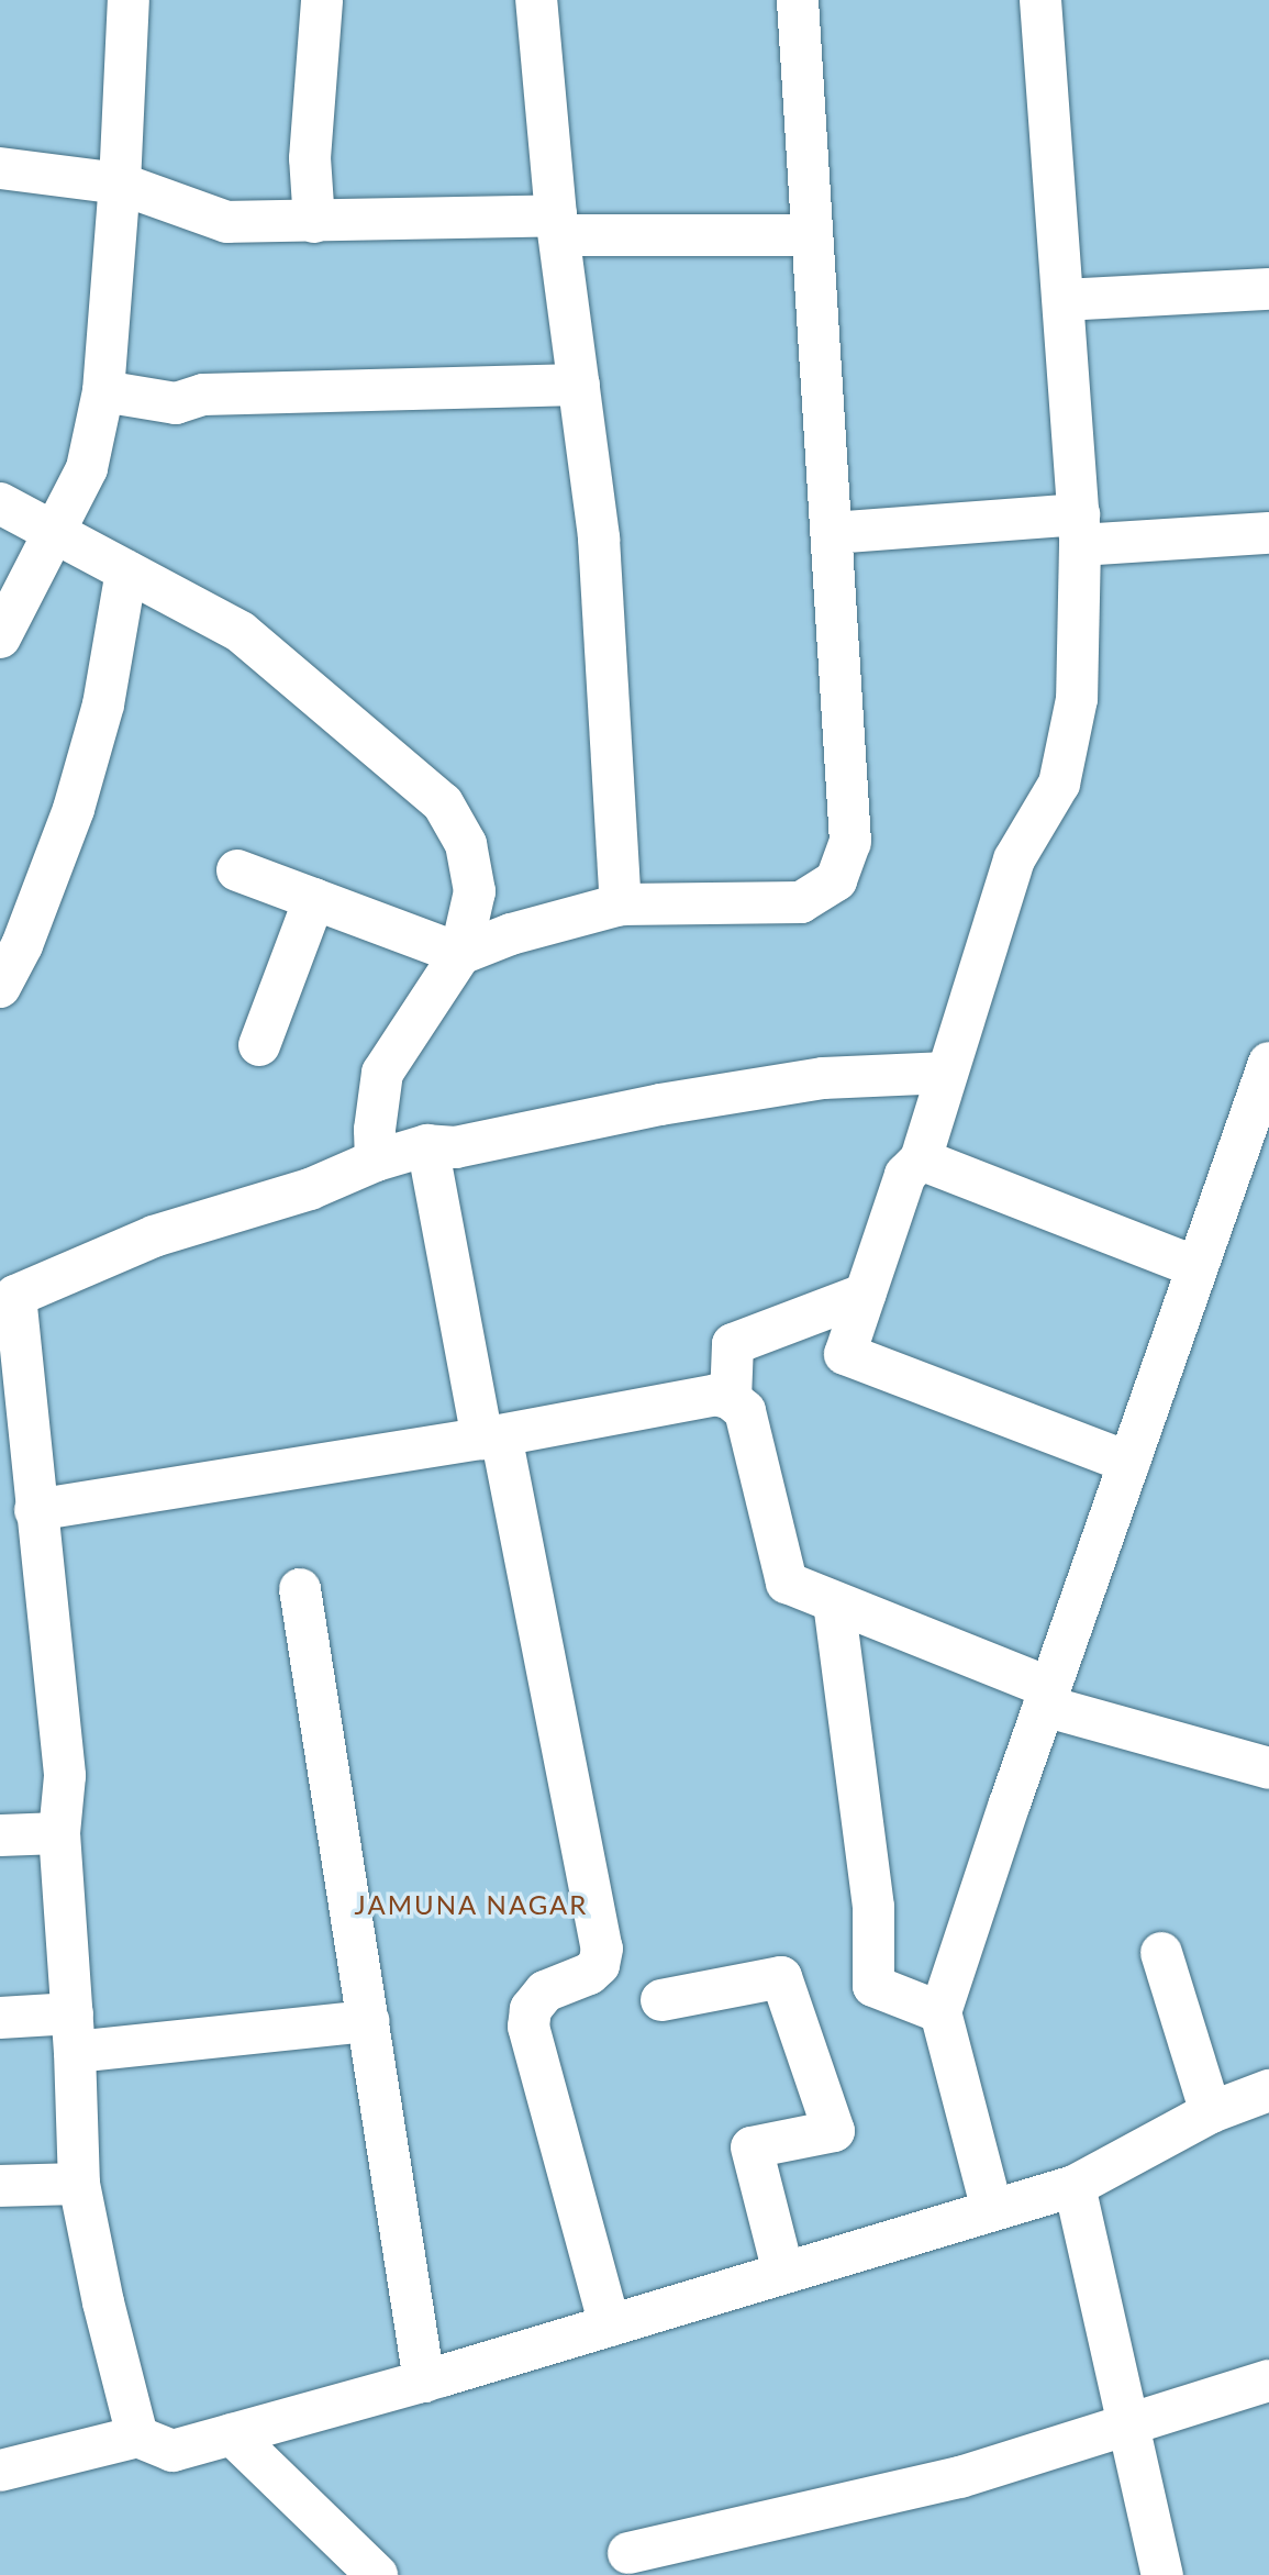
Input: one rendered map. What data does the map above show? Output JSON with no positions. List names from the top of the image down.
{
  "districts": ["JAMUNA NAGAR"]
}
